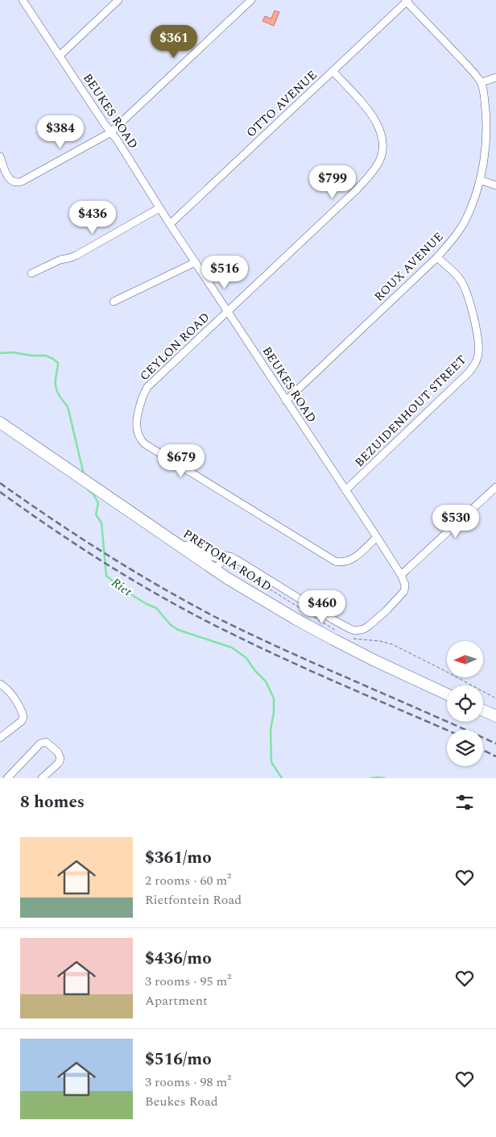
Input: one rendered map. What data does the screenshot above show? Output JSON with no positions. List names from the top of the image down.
{
  "streets": {
    "main road": ["PRETORIA ROAD"],
    "street": [
      "OTTO AVENUE",
      "BEUKES ROAD",
      "ROUX AVENUE",
      "CEYLON ROAD",
      "BEZUIDENHOUT STREET"
    ]
  },
  "crossings": [
    ["OTTO AVENUE", "BEUKES ROAD"],
    ["OTTO AVENUE", "CEYLON ROAD"],
    ["BEUKES ROAD", "ROUX AVENUE"],
    ["BEUKES ROAD", "CEYLON ROAD"],
    ["BEUKES ROAD", "BEZUIDENHOUT STREET"],
    ["ROUX AVENUE", "BEZUIDENHOUT STREET"]
  ],
  "water": ["Riet"],
  "north": "left",
  "page": {
    "price": [
      "$361",
      "$384",
      "$799",
      "$436",
      "$516",
      "$679",
      "$530",
      "$460"
    ],
    "heading": "8 homes",
    "list": [
      {
        "name": "$361/mo",
        "note": "2 rooms · 60 m² · Rietfontein Road"
      },
      {
        "name": "$436/mo",
        "note": "3 rooms · 95 m² · Apartment"
      },
      {
        "name": "$516/mo",
        "note": "3 rooms · 98 m² · Beukes Road"
      }
    ]
  }
}
